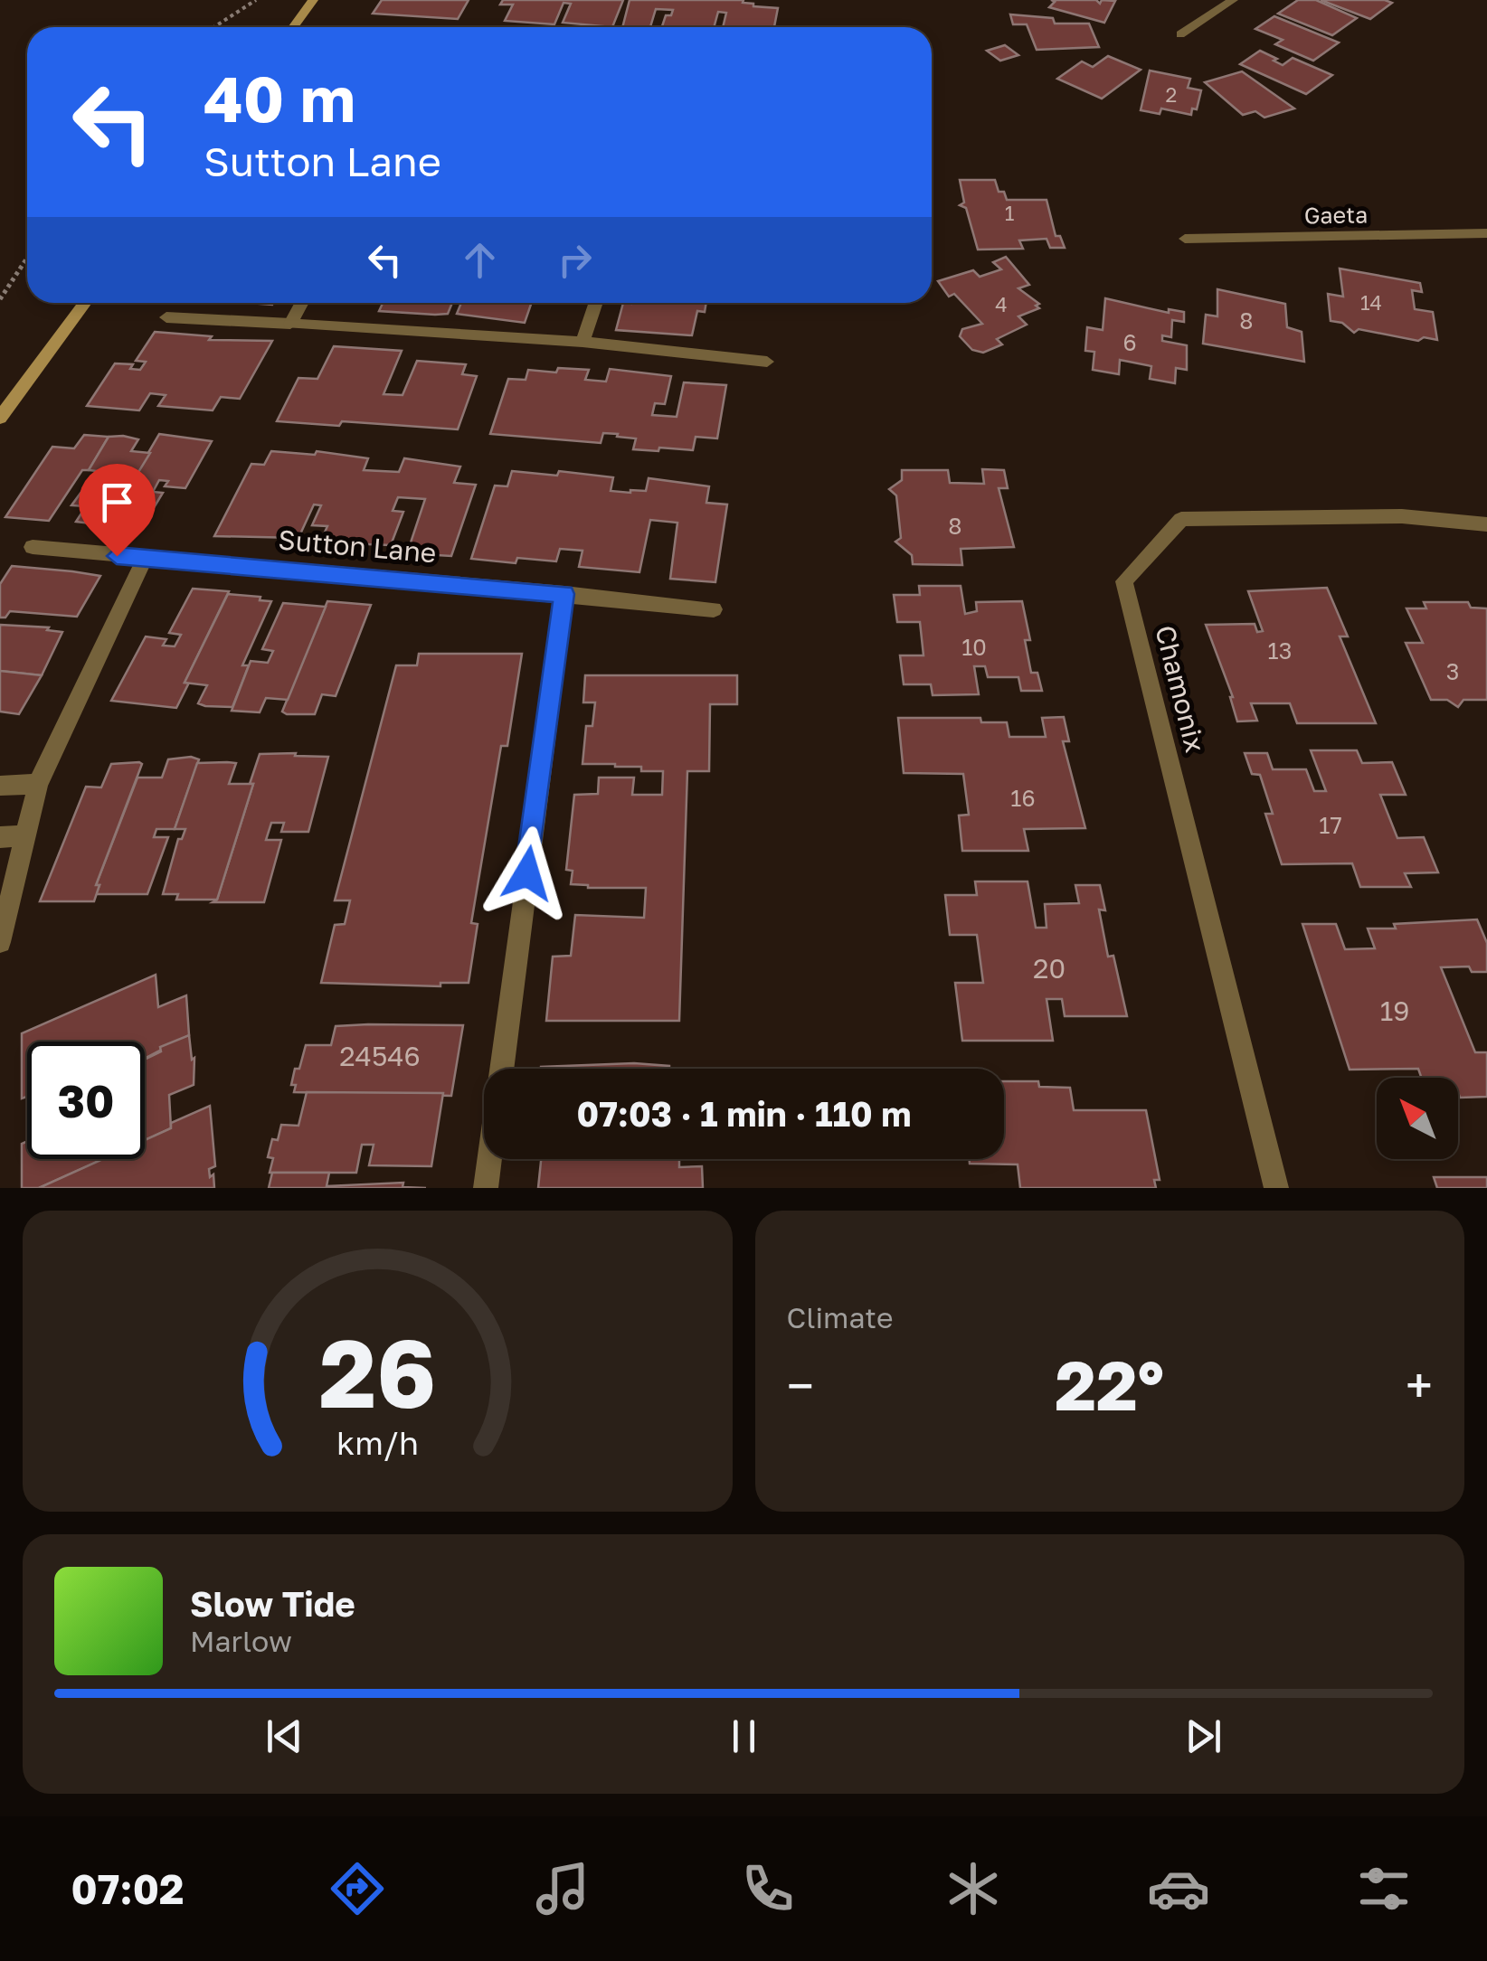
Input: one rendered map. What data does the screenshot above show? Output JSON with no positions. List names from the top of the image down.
{
  "streets": {
    "street": ["Gaeta", "Sutton Lane", "Chamonix"]
  },
  "house_numbers": [
    "2",
    "1",
    "14",
    "4",
    "8",
    "6",
    "8",
    "10",
    "13",
    "3",
    "16",
    "17",
    "20",
    "19",
    "24546"
  ],
  "north": "top left",
  "page": {
    "turn": ["40 m", "Sutton Lane"],
    "limit": "30",
    "trip": "07:03 · 1 min · 110 m",
    "tile": "Climate",
    "heat": ["−", "22°", "+"],
    "song": ["Slow Tide", "Marlow"],
    "tabs": "07:02",
    "gauge": ["26", "km/h"]
  }
}
